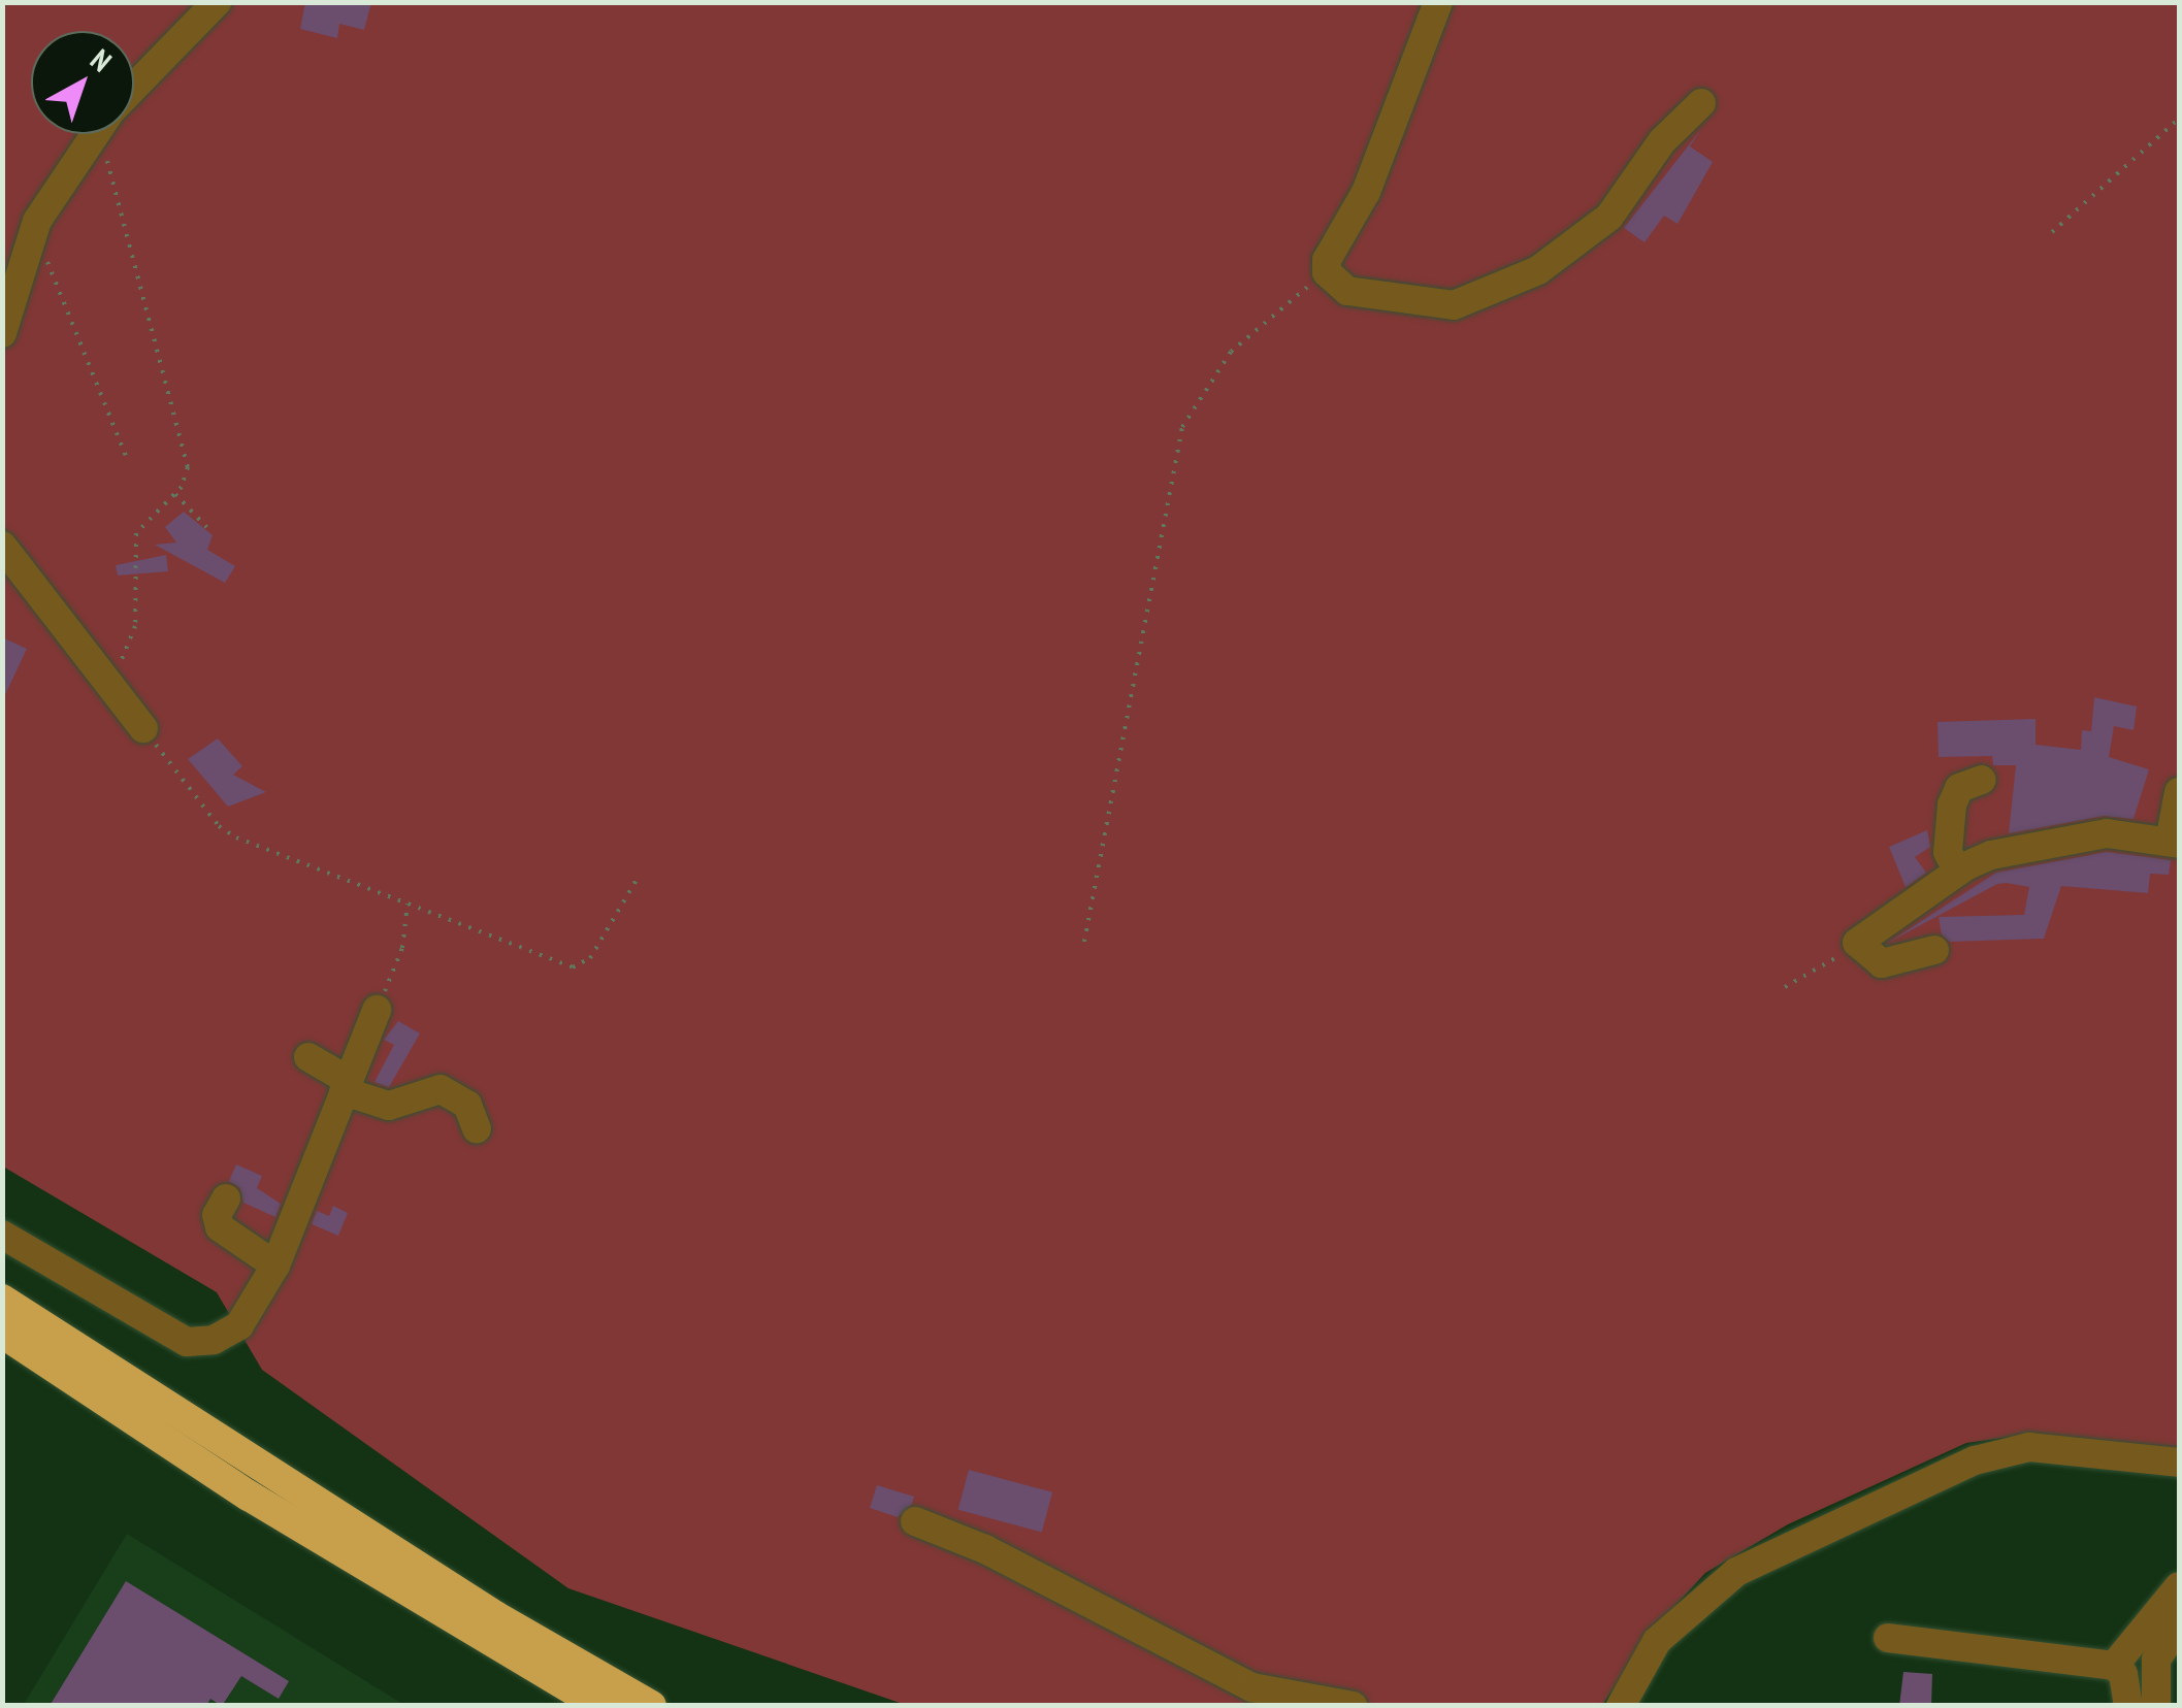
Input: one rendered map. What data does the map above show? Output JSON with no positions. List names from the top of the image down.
{
  "north": "top right"
}
